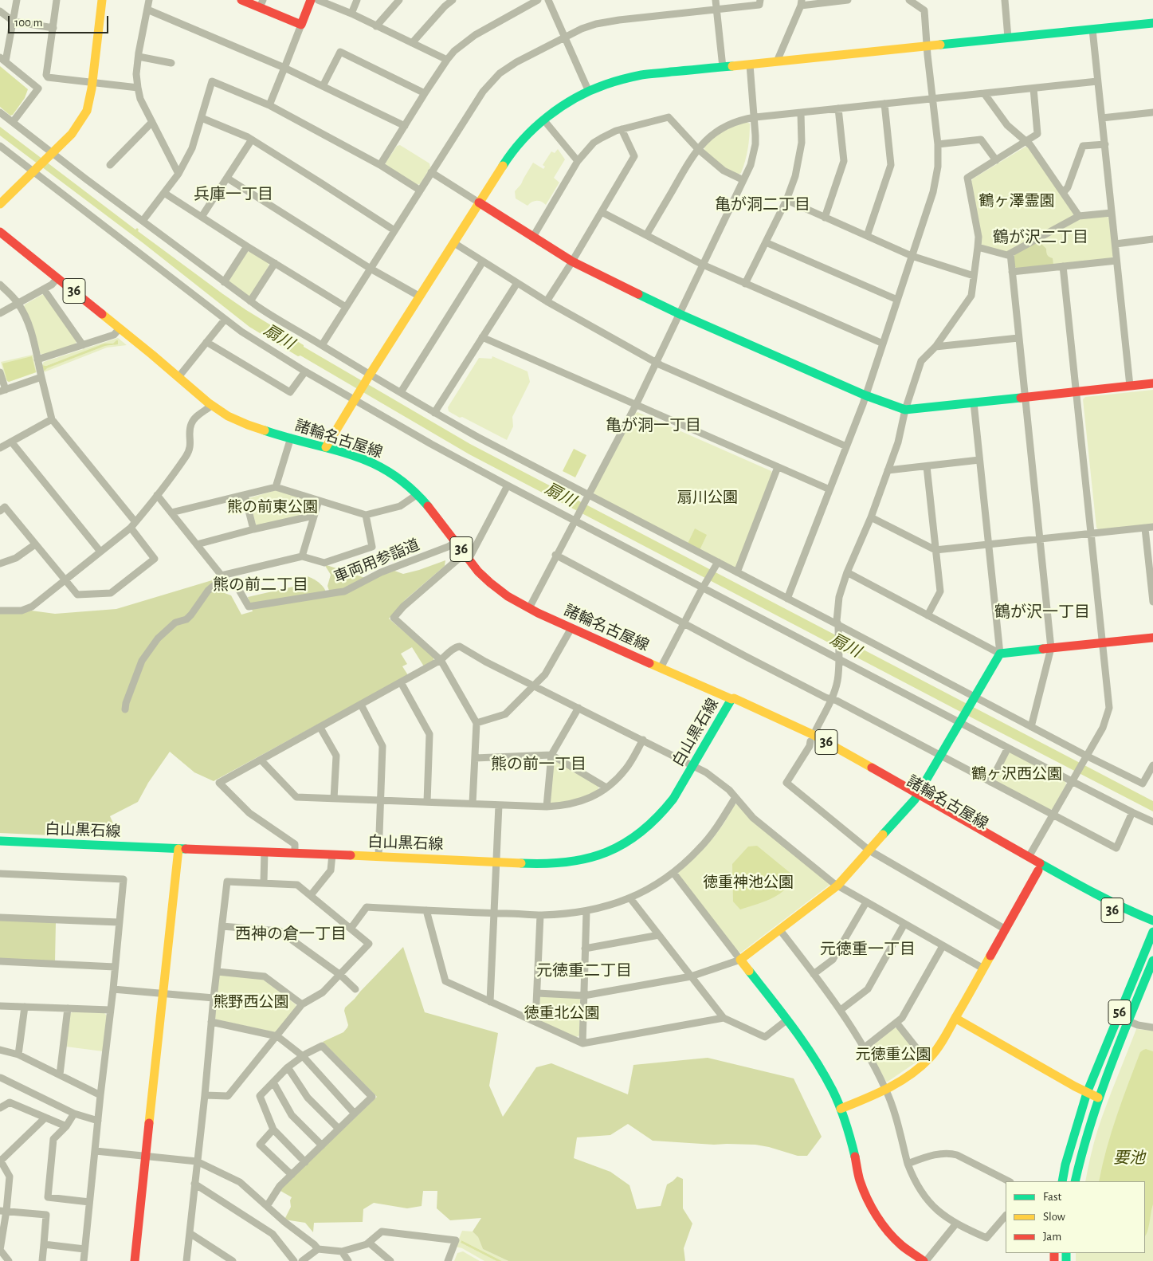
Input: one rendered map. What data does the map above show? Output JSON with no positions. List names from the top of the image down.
{
  "streets": {
    "street": [
      "36",
      "諸輪名古屋線",
      "車両用参詣道",
      "白山黒石線",
      "56"
    ]
  },
  "crossings": [
    ["諸輪名古屋線", "車両用参詣道"],
    ["諸輪名古屋線", "白山黒石線"]
  ],
  "districts": [
    "兵庫一丁目",
    "亀が洞二丁目",
    "鶴が沢二丁目",
    "亀が洞一丁目",
    "熊の前二丁目",
    "鶴が沢一丁目",
    "熊の前一丁目",
    "西神の倉一丁目",
    "元徳重一丁目",
    "元徳重二丁目"
  ],
  "water": ["扇川", "要池"],
  "parks": [
    "鶴ヶ澤霊園",
    "扇川公園",
    "熊の前東公園",
    "鶴ヶ沢西公園",
    "徳重神池公園",
    "熊野西公園",
    "徳重北公園",
    "元徳重公園"
  ],
  "legend": ["Fast", "Slow", "Jam"],
  "scale_bar": "100 m"
}
